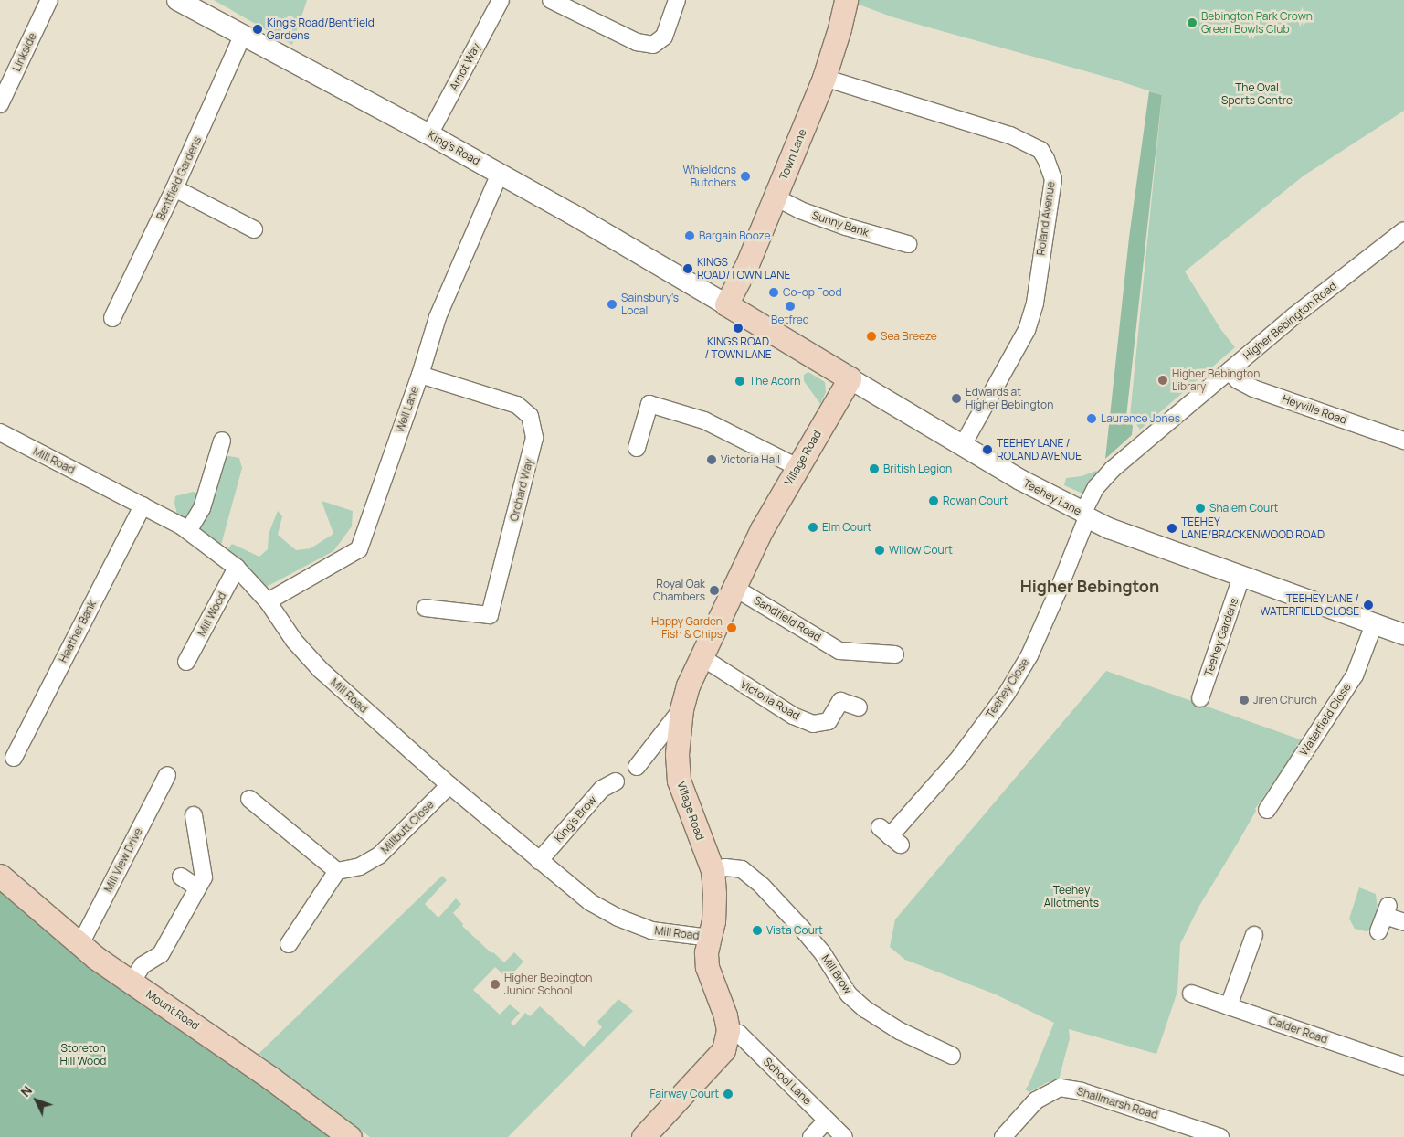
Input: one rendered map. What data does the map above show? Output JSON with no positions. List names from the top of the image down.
{
  "streets": {
    "main road": [
      "Town Lane",
      "Village Road",
      "Teehey Lane",
      "Mount Road"
    ],
    "street": [
      "Linkside",
      "Arnot Way",
      "King's Road",
      "Bentfield Gardens",
      "Roland Avenue",
      "Sunny Bank",
      "Higher Bebington Road",
      "Well Lane",
      "Heyville Road",
      "Mill Road",
      "Orchard Way",
      "Mill Wood",
      "Sandfield Road",
      "Heather Bank",
      "Teehey Gardens",
      "Teehey Close",
      "Victoria Road",
      "Waterfield Close",
      "King's Brow",
      "Millbutt Close",
      "Mill View Drive",
      "Mill Brow",
      "Calder Road",
      "School Lane",
      "Shallmarsh Road"
    ]
  },
  "crossings": [
    ["Arnot Way", "King's Road"],
    ["King's Road", "Town Lane"],
    ["King's Road", "Bentfield Gardens"],
    ["King's Road", "Well Lane"],
    ["King's Road", "Teehey Lane"],
    ["Town Lane", "Roland Avenue"],
    ["Town Lane", "Sunny Bank"],
    ["Town Lane", "Teehey Lane"],
    ["Roland Avenue", "Teehey Lane"],
    ["Higher Bebington Road", "Heyville Road"],
    ["Higher Bebington Road", "Teehey Lane"],
    ["Higher Bebington Road", "Teehey Close"],
    ["Well Lane", "Mill Road"],
    ["Well Lane", "Orchard Way"],
    ["Village Road", "Mill Road"],
    ["Village Road", "Teehey Lane"],
    ["Village Road", "Sandfield Road"],
    ["Village Road", "Victoria Road"],
    ["Village Road", "Mill Brow"],
    ["Village Road", "School Lane"],
    ["Mill Road", "Mill Wood"],
    ["Mill Road", "Heather Bank"],
    ["Mill Road", "King's Brow"],
    ["Mill Road", "Millbutt Close"],
    ["Teehey Lane", "Teehey Gardens"],
    ["Teehey Lane", "Teehey Close"],
    ["Teehey Lane", "Waterfield Close"],
    ["Mill View Drive", "Mount Road"]
  ],
  "districts": ["Higher Bebington"],
  "parks": ["The Oval Sports Centre", "Teehey Allotments", "Storeton Hill Wood"],
  "places": [
    "Bebington Park Crown Green Bowls Club",
    "King's Road/Bentfield Gardens",
    "Whieldons Butchers",
    "Bargain Booze",
    "KINGS ROAD/TOWN LANE",
    "Co-op Food",
    "Sainsbury's Local",
    "Betfred",
    "KINGS ROAD / TOWN LANE",
    "Sea Breeze",
    "Higher Bebington Library",
    "The Acorn",
    "Edwards at Higher Bebington",
    "Laurence Jones",
    "TEEHEY LANE / ROLAND AVENUE",
    "Victoria Hall",
    "British Legion",
    "Rowan Court",
    "Shalem Court",
    "Elm Court",
    "TEEHEY LANE/BRACKENWOOD ROAD",
    "Willow Court",
    "Royal Oak Chambers",
    "TEEHEY LANE / WATERFIELD CLOSE",
    "Happy Garden Fish & Chips",
    "Jireh Church",
    "Vista Court",
    "Higher Bebington Junior School",
    "Fairway Court"
  ],
  "north": "top left"
}
